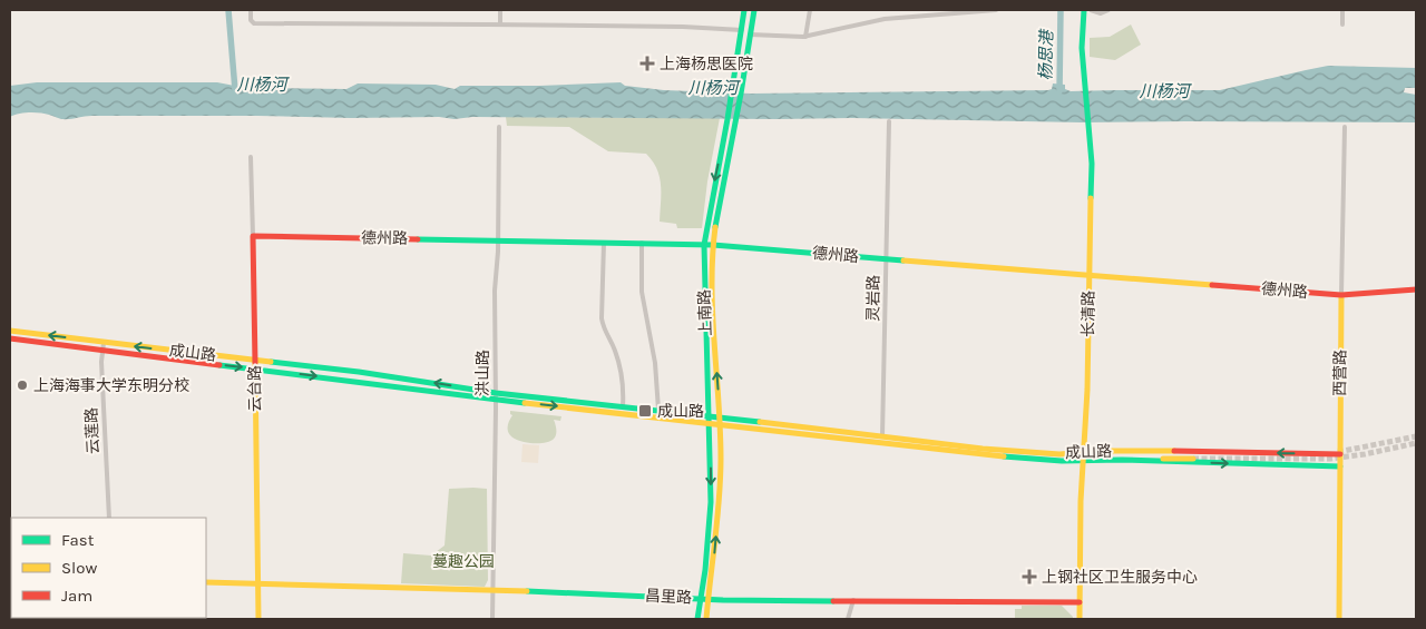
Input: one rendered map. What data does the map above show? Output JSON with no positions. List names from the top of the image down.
{
  "streets": {
    "main road": [
      "德州路",
      "上南路",
      "长清路",
      "成山路",
      "西营路",
      "云台路",
      "昌里路"
    ],
    "street": ["灵岩路", "洪山路", "云莲路"]
  },
  "crossings": [
    ["德州路", "灵岩路"],
    ["德州路", "上南路"],
    ["德州路", "长清路"],
    ["德州路", "洪山路"],
    ["德州路", "西营路"],
    ["德州路", "云台路"],
    ["灵岩路", "成山路"],
    ["上南路", "成山路"],
    ["上南路", "昌里路"],
    ["长清路", "成山路"],
    ["长清路", "昌里路"],
    ["成山路", "洪山路"],
    ["成山路", "西营路"],
    ["成山路", "云台路"],
    ["成山路", "云莲路"],
    ["洪山路", "昌里路"],
    ["云台路", "昌里路"]
  ],
  "water": ["杨思港", "川杨河"],
  "parks": ["蔓趣公园"],
  "places": {
    "health": ["上海杨思医院", "上钢社区卫生服务中心"],
    "other": ["上海海事大学东明分校"],
    "transit": ["成山路"]
  },
  "legend": ["Fast", "Slow", "Jam"]
}
